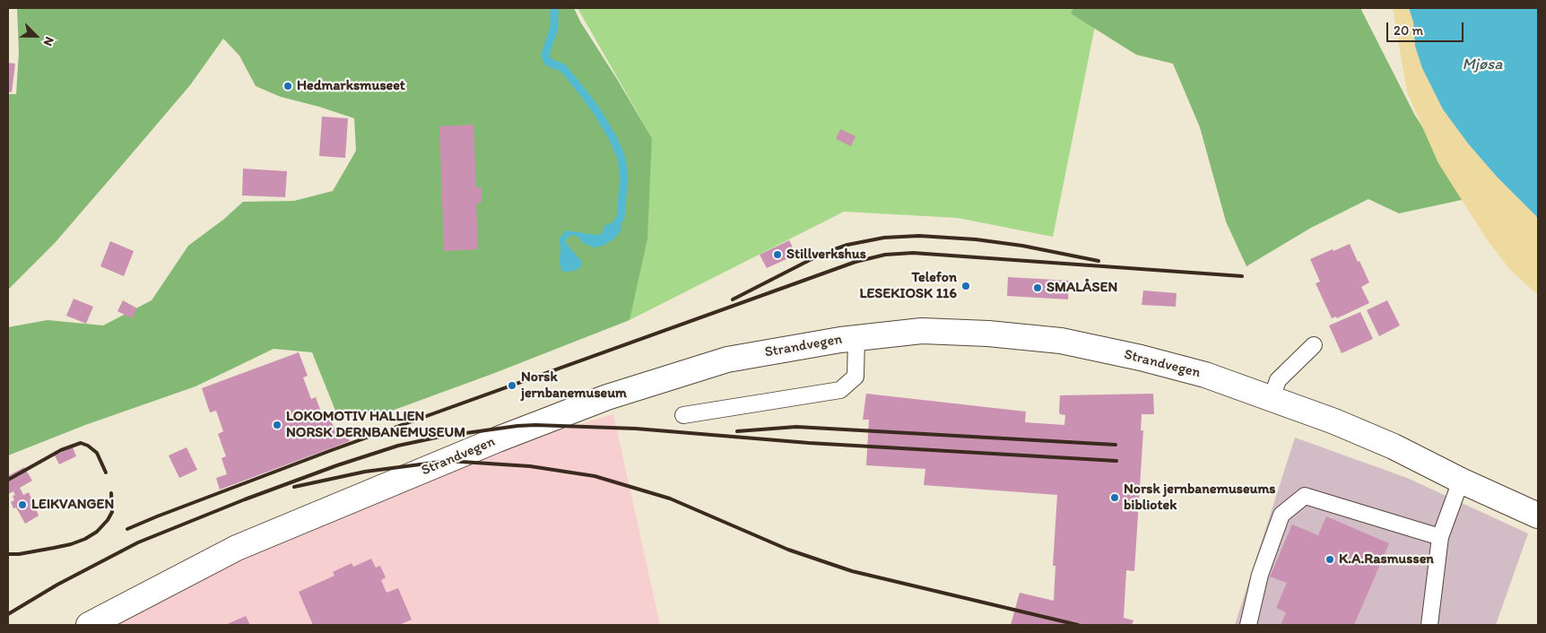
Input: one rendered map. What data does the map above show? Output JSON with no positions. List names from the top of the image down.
{
  "streets": {
    "main road": ["Strandvegen"]
  },
  "water": ["Mjøsa"],
  "places": [
    "Hedmarksmuseet",
    "Stillverkshus",
    "Telefon LESEKIOSK 116",
    "SMALÅSEN",
    "Norsk jernbanemuseum",
    "LOKOMOTIV HALLIEN NORSK DERNBANEMUSEUM",
    "Norsk jernbanemuseums bibliotek",
    "LEIKVANGEN",
    "K.A.Rasmussen"
  ],
  "scale_bar": "20 m",
  "north": "bottom right"
}
